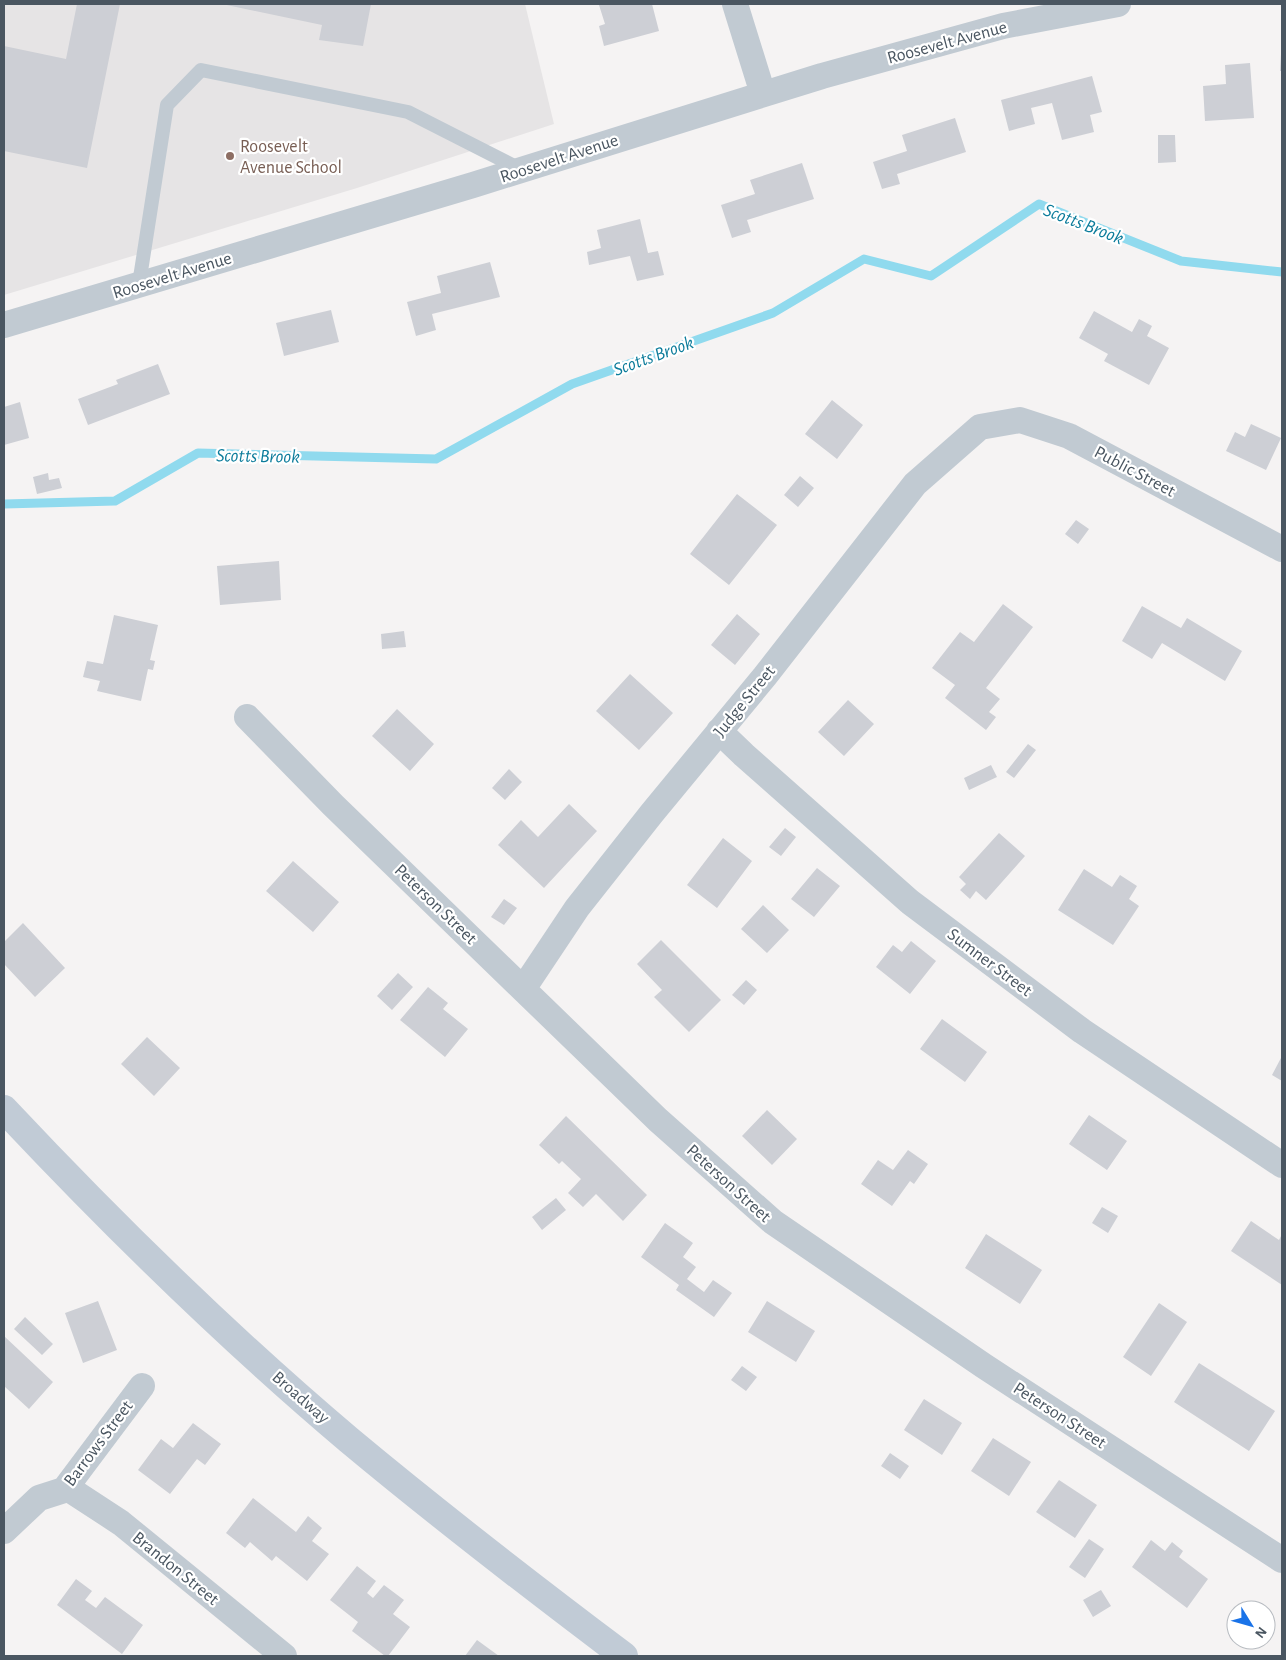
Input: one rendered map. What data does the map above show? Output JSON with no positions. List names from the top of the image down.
{
  "streets": {
    "street": [
      "Roosevelt Avenue",
      "Public Street",
      "Judge Street",
      "Peterson Street",
      "Sumner Street",
      "Broadway",
      "Barrows Street",
      "Brandon Street"
    ]
  },
  "crossings": [
    ["Public Street", "Judge Street"],
    ["Judge Street", "Peterson Street"],
    ["Judge Street", "Sumner Street"],
    ["Barrows Street", "Brandon Street"]
  ],
  "water": ["Scotts Brook"],
  "places": ["Roosevelt Avenue School"],
  "north": "bottom right"
}
